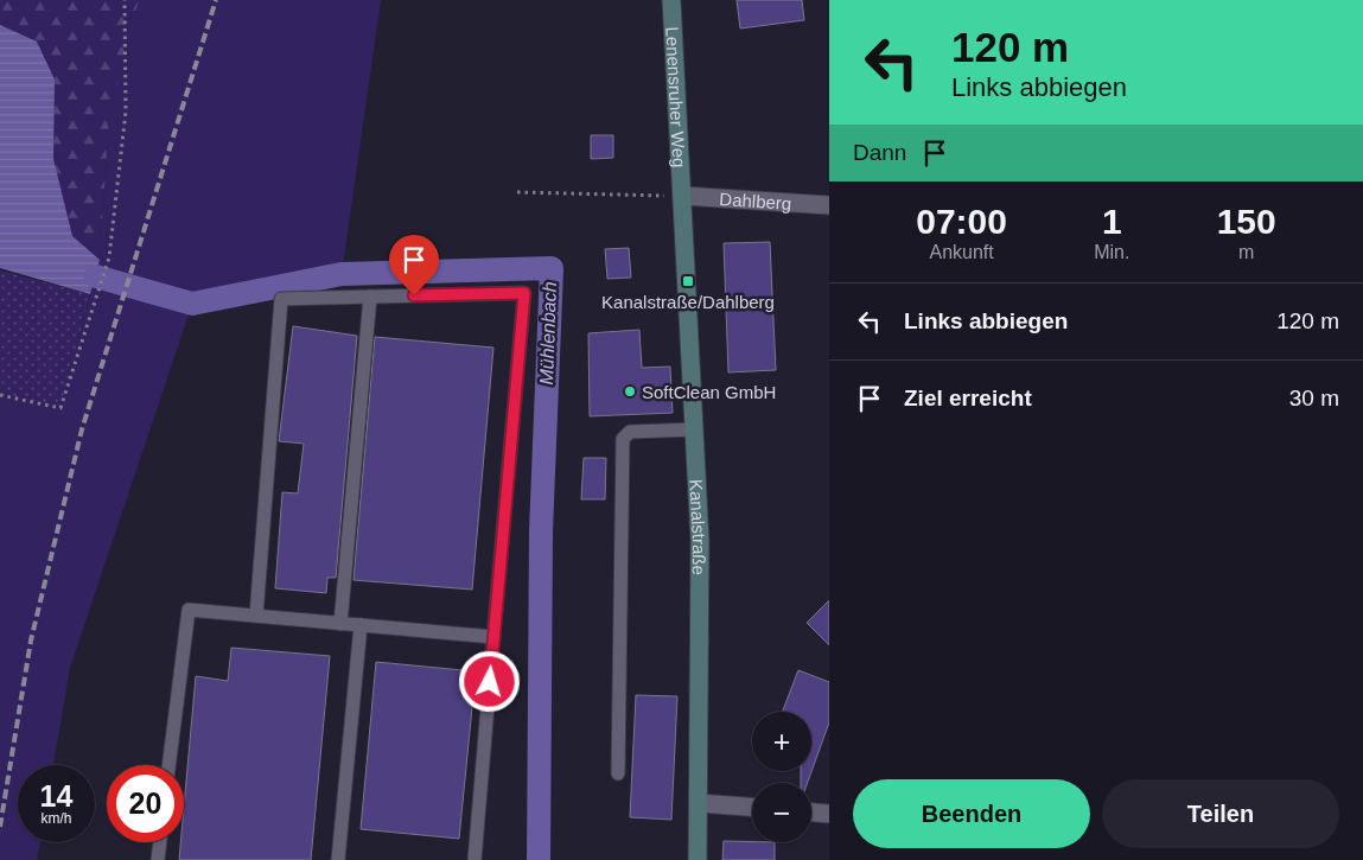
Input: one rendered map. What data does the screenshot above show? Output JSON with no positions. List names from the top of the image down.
{
  "streets": {
    "street": ["Lenensruher Weg", "Dahlberg", "Kanalstraße"]
  },
  "crossings": [
    ["Lenensruher Weg", "Dahlberg"],
    ["Lenensruher Weg", "Kanalstraße"],
    ["Dahlberg", "Kanalstraße"]
  ],
  "water": ["Mühlenbach"],
  "places": {
    "transit": ["Kanalstraße/Dahlberg"],
    "other": ["SoftClean GmbH"]
  },
  "page": {
    "turn": ["120 m", "Links abbiegen"],
    "then": "Dann",
    "eta": [
      "07:00",
      "Ankunft",
      "1",
      "Min.",
      "150",
      "m"
    ],
    "list": [
      {
        "name": "Links abbiegen",
        "value": "120 m"
      },
      {
        "name": "Ziel erreicht",
        "value": "30 m"
      }
    ],
    "map_buttons": ["+", "−"],
    "speed": "14 km/h",
    "limit": "20",
    "buttons": ["Beenden", "Teilen"]
  }
}
